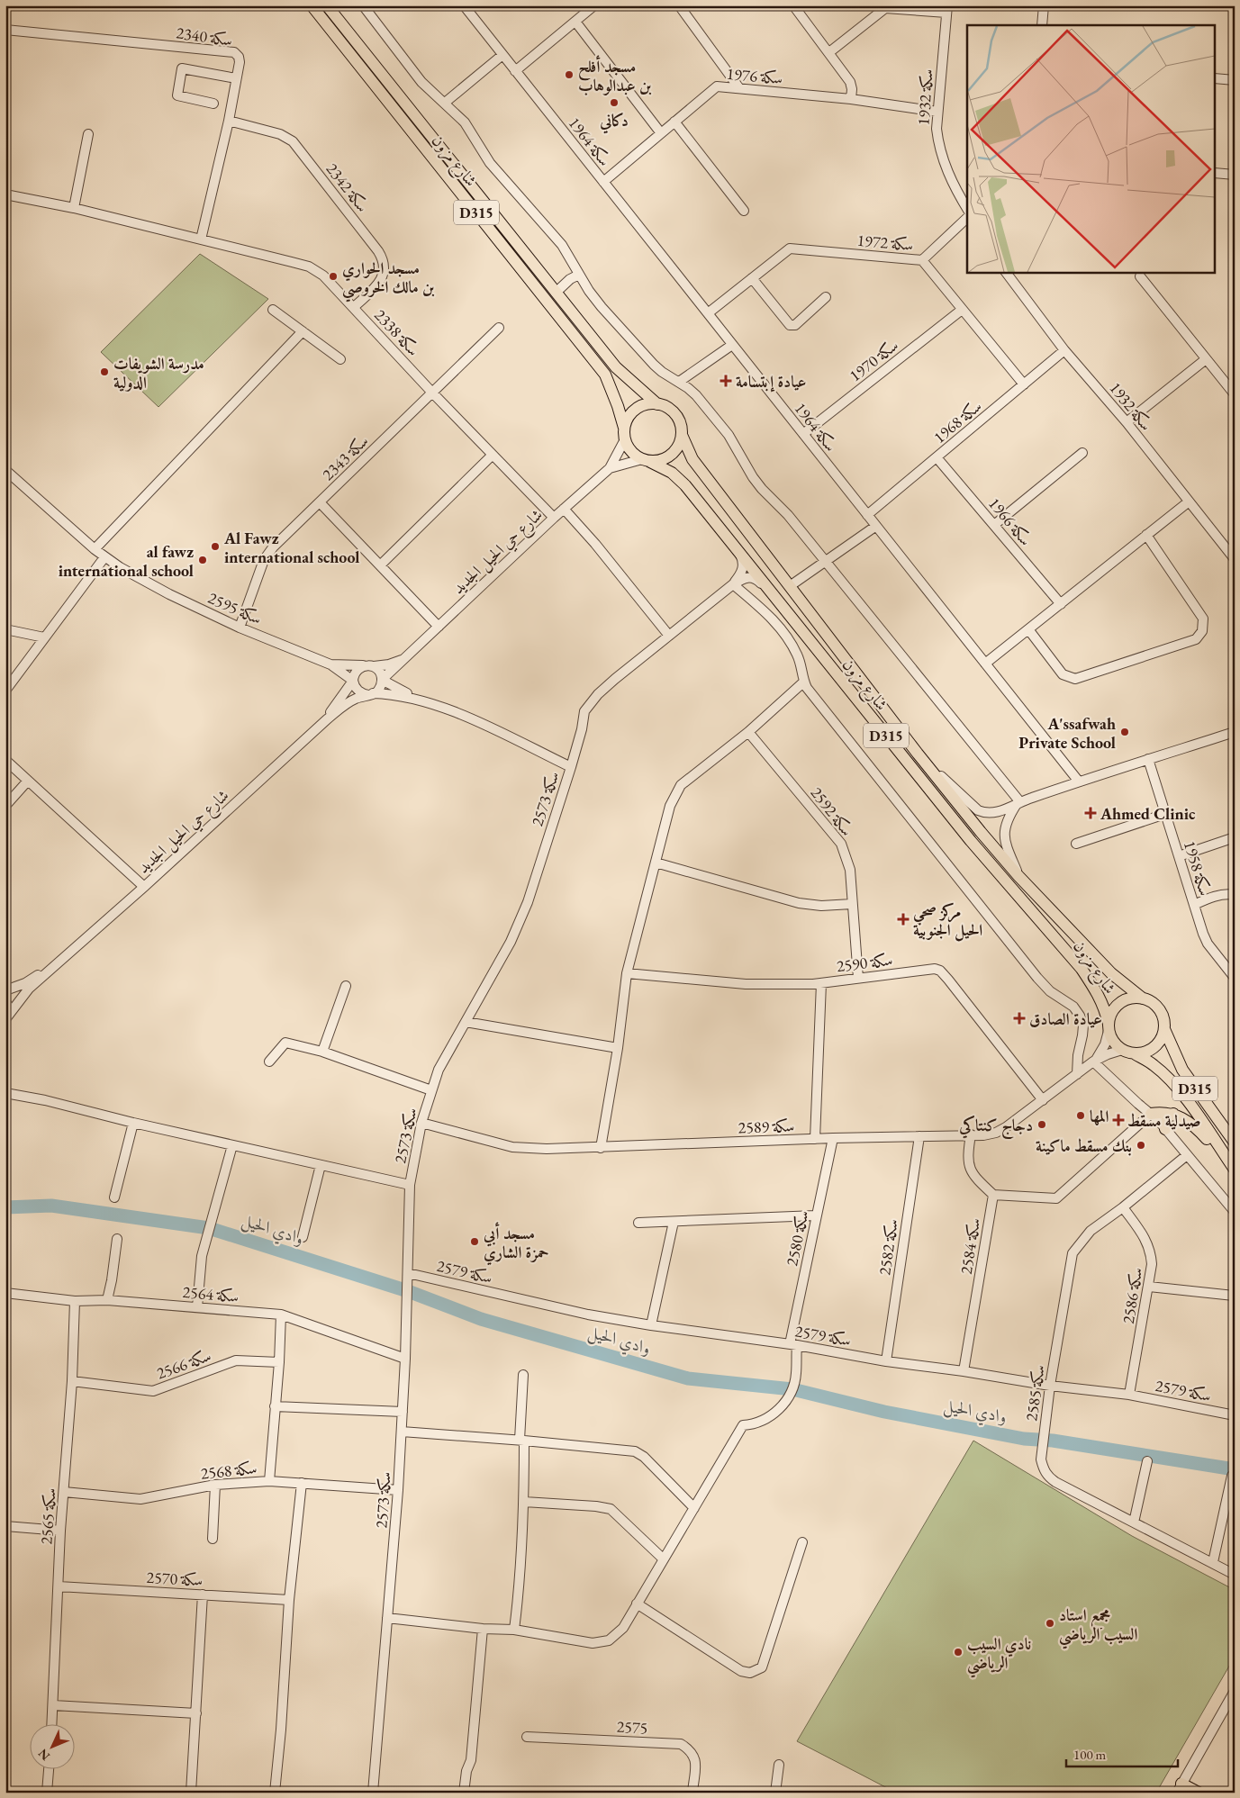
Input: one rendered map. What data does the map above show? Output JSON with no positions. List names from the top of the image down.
{
  "streets": {
    "main road": ["شارع مزون", "D315"],
    "street": [
      "سكة 2340",
      "سكة 1976",
      "سكة 1932",
      "سكة 1964",
      "سكة 2342",
      "سكة 1972",
      "سكة 2338",
      "سكة 1970",
      "سكة 1968",
      "سكة 2343",
      "سكة 1966",
      "شارع حي الحيل الجديد",
      "سكة 2595",
      "سكة 2573",
      "سكة 2592",
      "سكة 1958",
      "سكة 2590",
      "سكة 2589",
      "سكة 2580",
      "سكة 2584",
      "سكة 2582",
      "سكة 2579",
      "سكة 2564",
      "سكة 2586",
      "سكة 2566",
      "سكة 2585",
      "سكة 2568",
      "سكة 2565",
      "سكة 2570",
      "2575"
    ]
  },
  "crossings": [
    ["سكة 2340", "سكة 2342"],
    ["سكة 2340", "سكة 2338"],
    ["سكة 1976", "سكة 1932"],
    ["سكة 1976", "سكة 1964"],
    ["سكة 1932", "سكة 1968"],
    ["سكة 1964", "سكة 1972"],
    ["سكة 1964", "سكة 1970"],
    ["سكة 1964", "سكة 1968"],
    ["شارع مزون", "D315"],
    ["شارع مزون", "شارع حي الحيل الجديد"],
    ["شارع مزون", "سكة 2589"],
    ["سكة 2342", "سكة 2338"],
    ["D315", "شارع حي الحيل الجديد"],
    ["D315", "سكة 2589"],
    ["سكة 1972", "سكة 1970"],
    ["سكة 1972", "سكة 1968"],
    ["سكة 2338", "سكة 2343"],
    ["سكة 2338", "شارع حي الحيل الجديد"],
    ["سكة 1968", "سكة 1966"],
    ["سكة 2343", "سكة 2595"],
    ["شارع حي الحيل الجديد", "سكة 2595"],
    ["سكة 2573", "سكة 2589"],
    ["سكة 2573", "سكة 2580"],
    ["سكة 2573", "سكة 2579"],
    ["سكة 2573", "سكة 2564"],
    ["سكة 2573", "سكة 2568"],
    ["سكة 2592", "سكة 2590"],
    ["سكة 2590", "سكة 2589"],
    ["سكة 2589", "سكة 2580"],
    ["سكة 2589", "سكة 2582"],
    ["سكة 2580", "سكة 2579"],
    ["سكة 2584", "سكة 2579"],
    ["سكة 2582", "سكة 2579"],
    ["سكة 2579", "سكة 2586"],
    ["سكة 2579", "سكة 2585"],
    ["سكة 2564", "سكة 2565"],
    ["سكة 2586", "سكة 2585"],
    ["سكة 2566", "سكة 2565"],
    ["سكة 2568", "سكة 2565"],
    ["سكة 2565", "سكة 2570"]
  ],
  "water": ["وادي الحيل"],
  "places": {
    "other": [
      "مسجد أفلح بن عبدالوهاب",
      "دكاني",
      "مسجد الحواري بن مالك الخروصي",
      "مدرسة الشويفات الدولية",
      "Al Fawz international school",
      "al fawz international school",
      "A'ssafwah Private School",
      "المها",
      "دجاج كنتاكي",
      "بنك مسقط ماكينة",
      "مسجد أبي حمزة الشاري",
      "مجمع استاد السيب الرياضي",
      "نادي السيب الرياضي"
    ],
    "health": [
      "عيادة إبتسامة",
      "Ahmed Clinic",
      "مركز صحي الحيل الجنوبية",
      "عيادة الصادق",
      "صيدلية مسقط"
    ]
  },
  "scale_bar": "100 m",
  "north": "bottom left"
}
